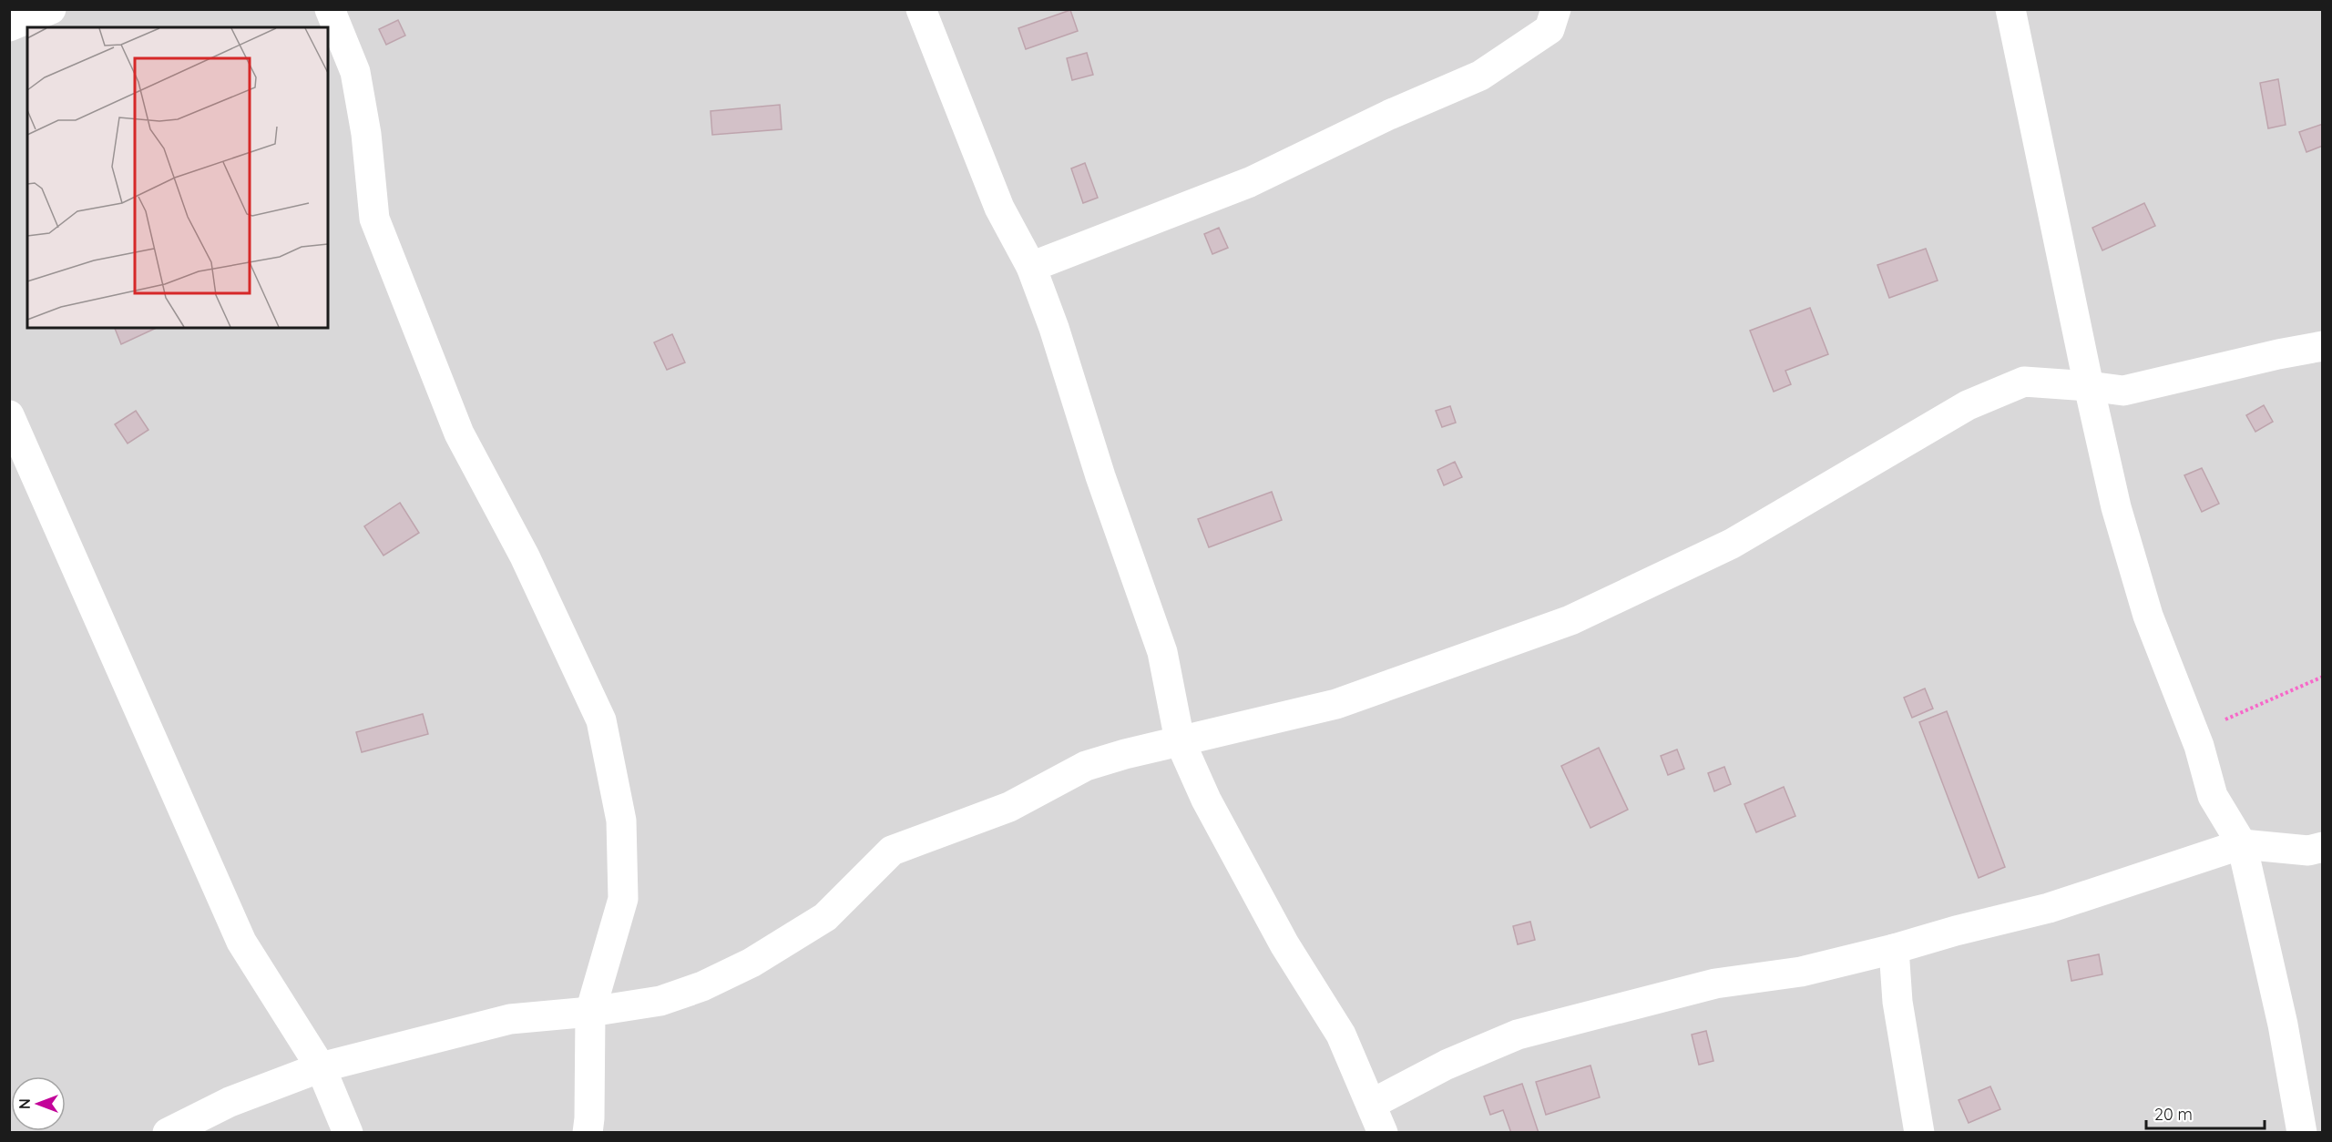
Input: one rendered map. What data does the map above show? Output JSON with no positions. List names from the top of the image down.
{
  "scale_bar": "20 m",
  "north": "left"
}
